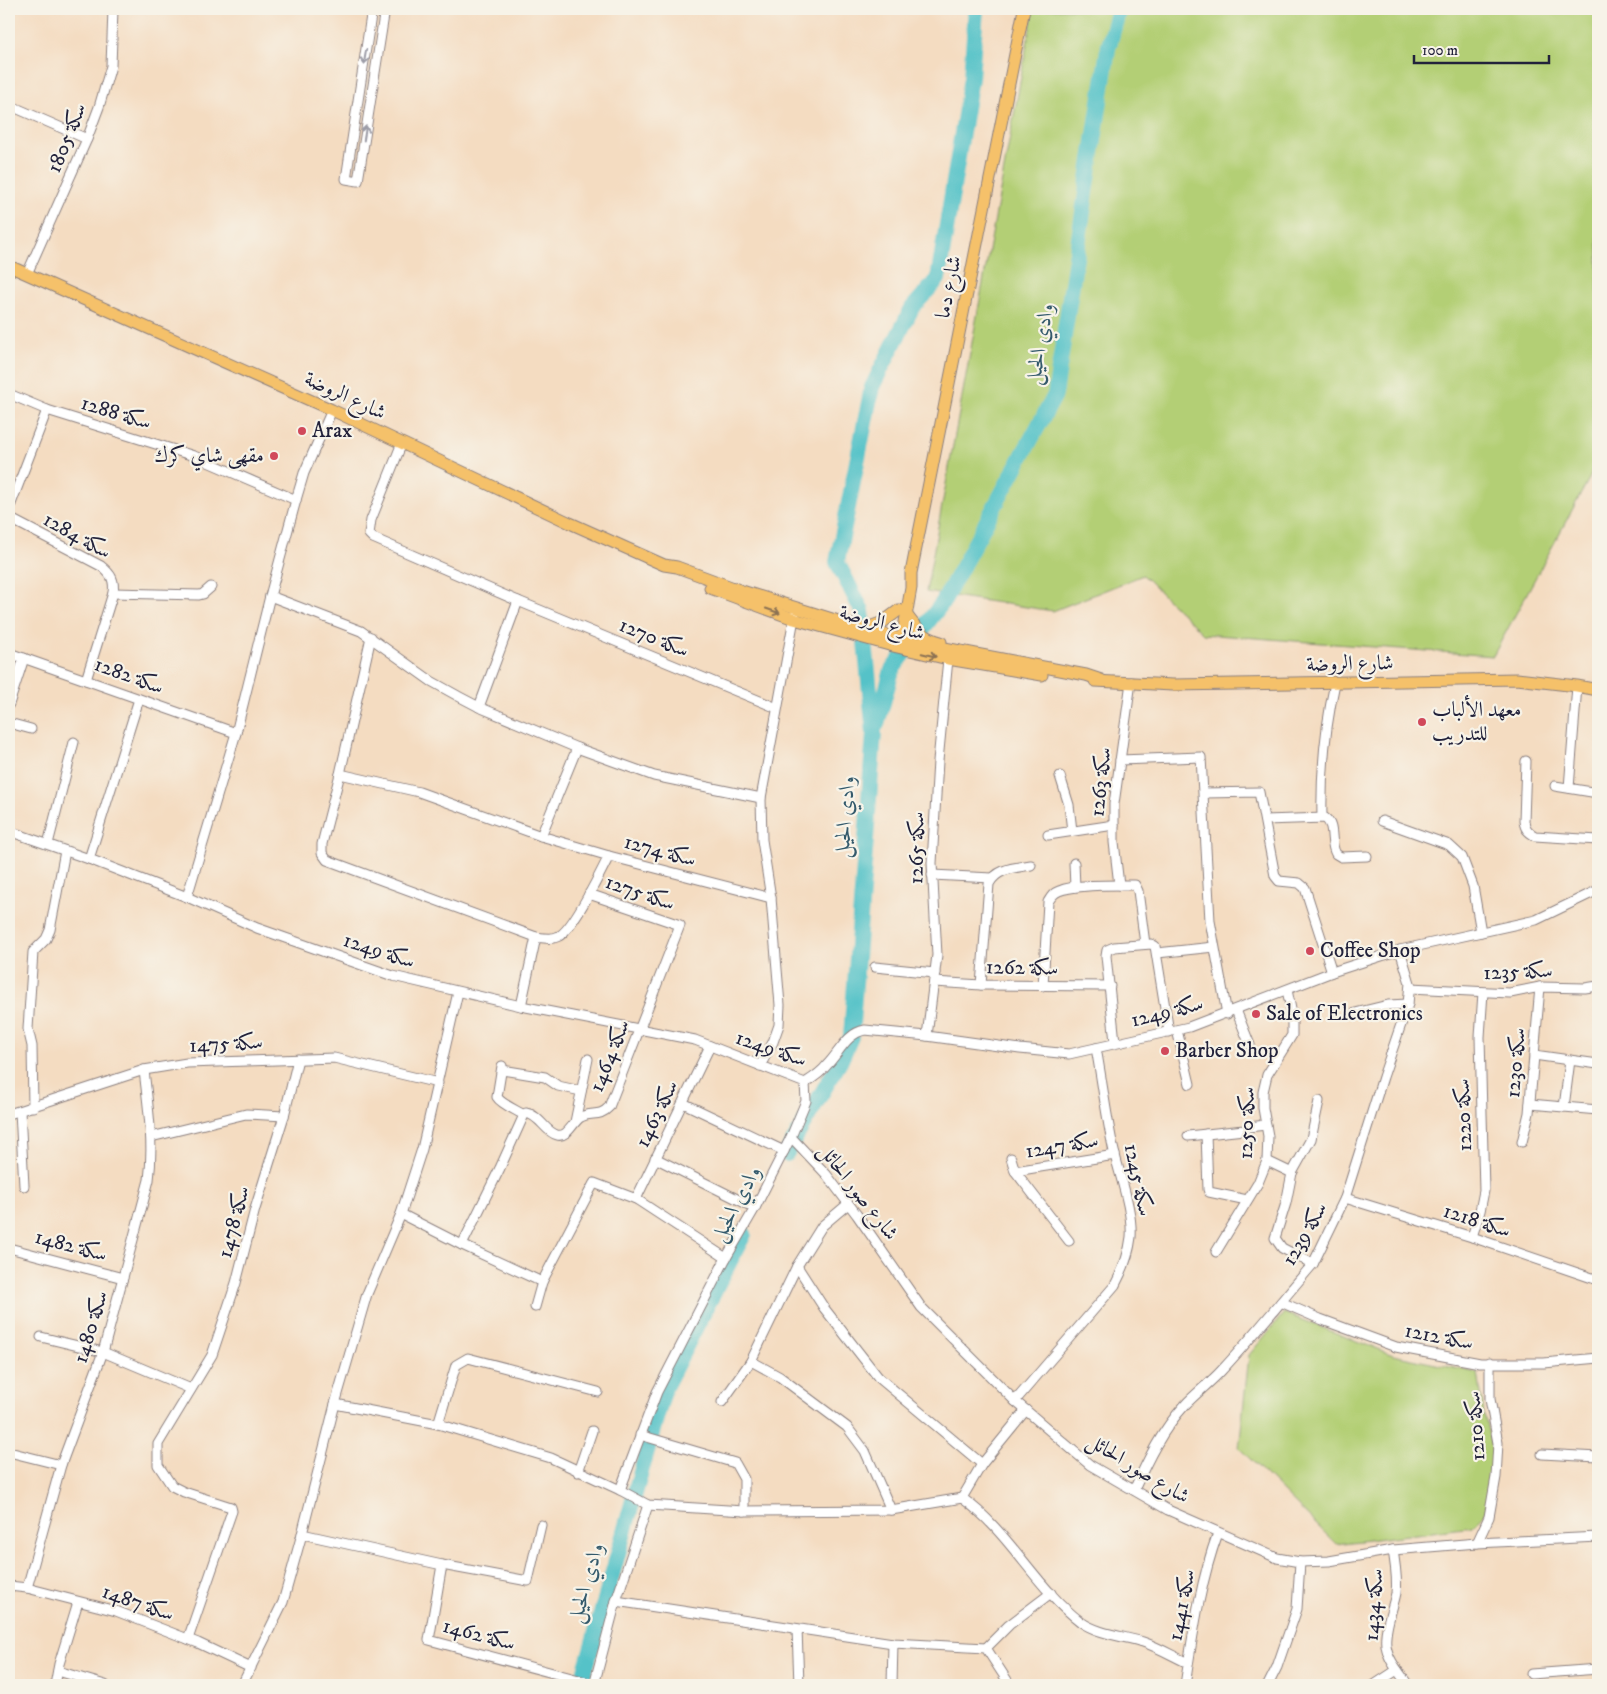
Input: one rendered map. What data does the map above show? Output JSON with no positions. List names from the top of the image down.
{
  "streets": {
    "main road": ["شارع دما", "شارع الروضة"],
    "street": [
      "سكة 1805",
      "سكة 1288",
      "سكة 1284",
      "سكة 1270",
      "سكة 1282",
      "سكة 1263",
      "سكة 1265",
      "سكة 1274",
      "سكة 1275",
      "سكة 1249",
      "سكة 1262",
      "سكة 1235",
      "سكة 1475",
      "سكة 1464",
      "سكة 1230",
      "سكة 1463",
      "سكة 1220",
      "سكة 1250",
      "سكة 1247",
      "سكة 1245",
      "شارع صور الحائل",
      "سكة 1218",
      "سكة 1478",
      "سكة 1239",
      "سكة 1482",
      "سكة 1480",
      "سكة 1212",
      "سكة 1210",
      "سكة 1487",
      "سكة 1441",
      "سكة 1434",
      "سكة 1462"
    ]
  },
  "crossings": [
    ["سكة 1805", "شارع الروضة"],
    ["شارع دما", "شارع الروضة"],
    ["شارع الروضة", "سكة 1270"],
    ["شارع الروضة", "سكة 1263"],
    ["شارع الروضة", "سكة 1265"],
    ["سكة 1284", "سكة 1282"],
    ["سكة 1265", "سكة 1249"],
    ["سكة 1265", "سكة 1262"],
    ["سكة 1275", "سكة 1464"],
    ["سكة 1249", "سكة 1464"],
    ["سكة 1249", "سكة 1463"],
    ["سكة 1249", "سكة 1250"],
    ["سكة 1249", "سكة 1245"],
    ["سكة 1249", "سكة 1239"],
    ["سكة 1235", "سكة 1230"],
    ["سكة 1235", "سكة 1220"],
    ["سكة 1235", "سكة 1239"],
    ["سكة 1475", "سكة 1478"],
    ["سكة 1475", "سكة 1480"],
    ["سكة 1220", "سكة 1218"],
    ["سكة 1247", "سكة 1245"],
    ["سكة 1245", "شارع صور الحائل"],
    ["شارع صور الحائل", "سكة 1239"],
    ["شارع صور الحائل", "سكة 1210"],
    ["شارع صور الحائل", "سكة 1441"],
    ["شارع صور الحائل", "سكة 1434"],
    ["سكة 1218", "سكة 1239"],
    ["سكة 1478", "سكة 1487"],
    ["سكة 1239", "سكة 1212"],
    ["سكة 1482", "سكة 1480"],
    ["سكة 1480", "سكة 1487"],
    ["سكة 1212", "سكة 1210"]
  ],
  "water": ["وادي الحيل"],
  "places": [
    "Arax",
    "مقهى شاي كرك",
    "معهد الألباب للتدريب",
    "Coffee Shop",
    "Sale of Electronics",
    "Barber Shop"
  ],
  "scale_bar": "100 m"
}
